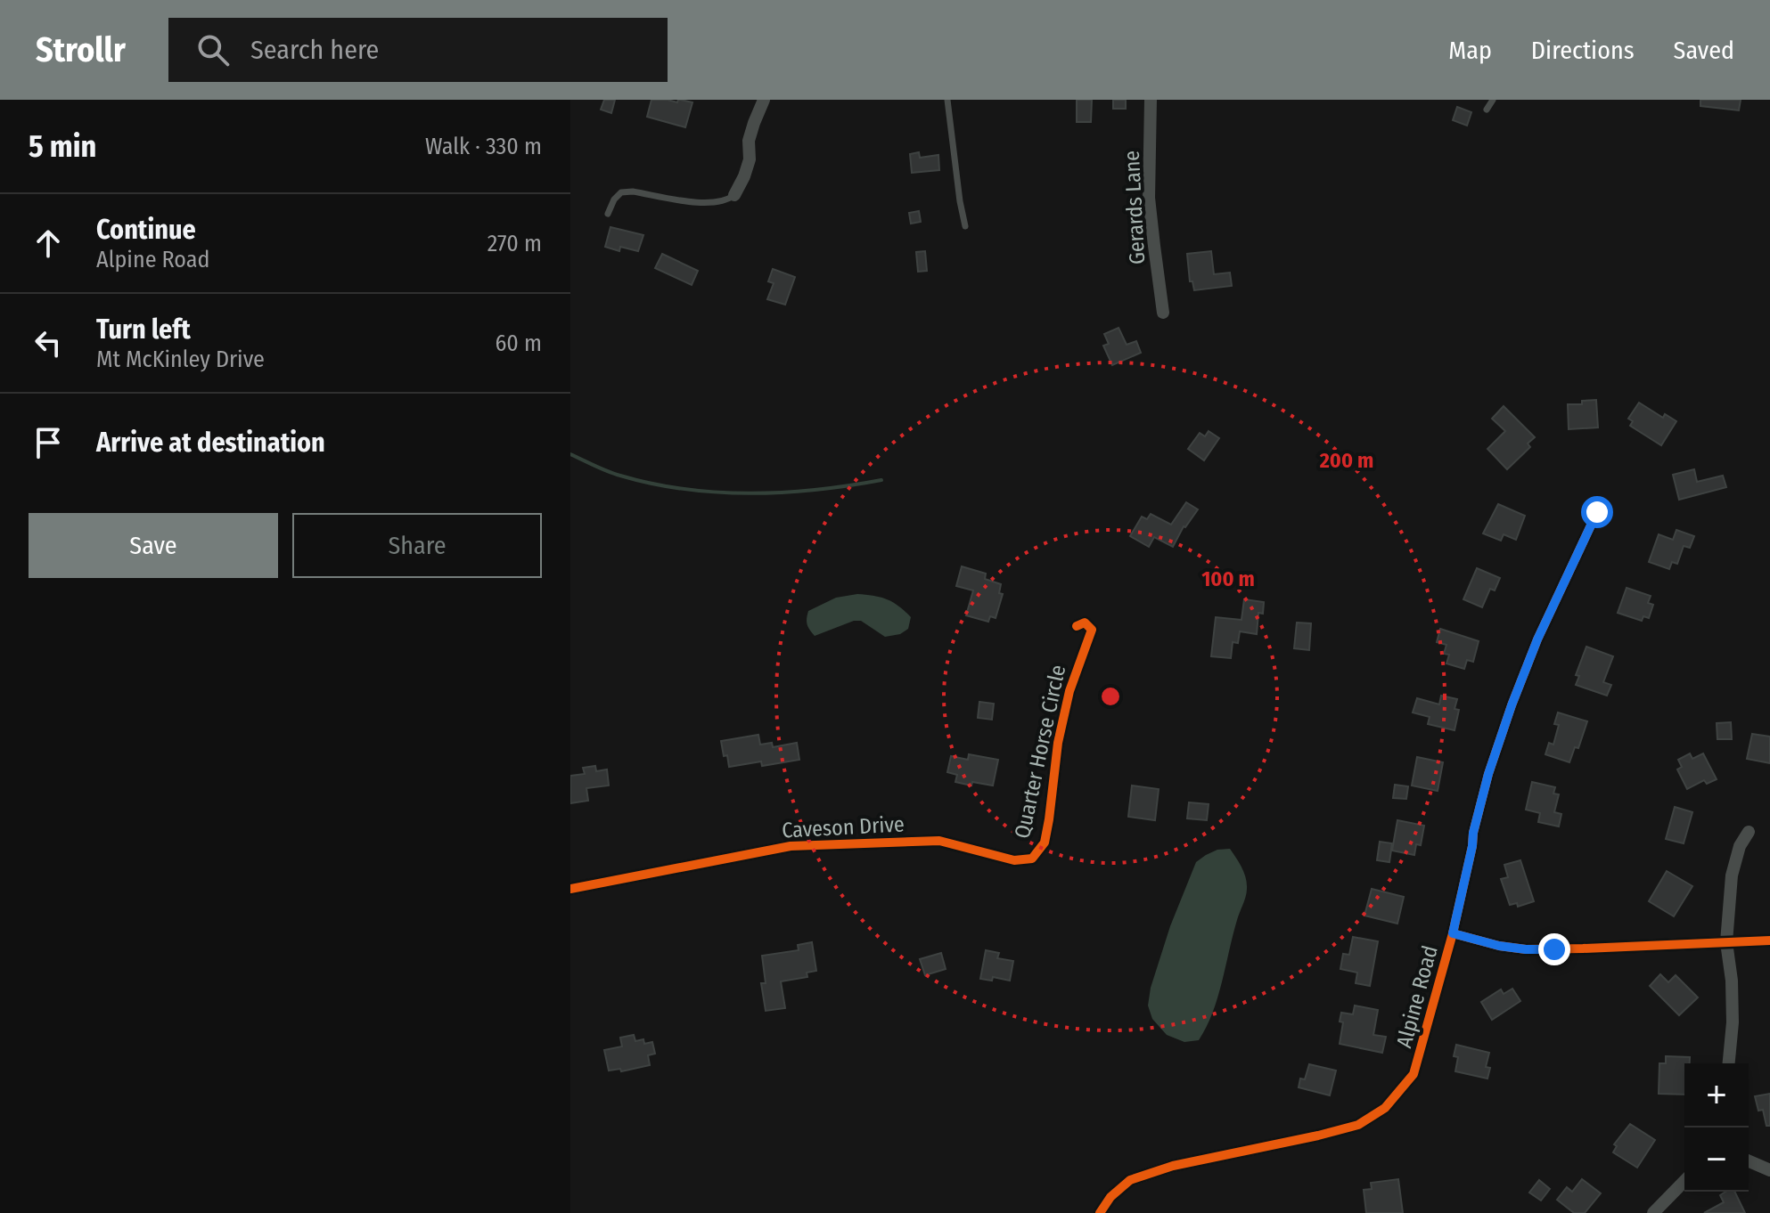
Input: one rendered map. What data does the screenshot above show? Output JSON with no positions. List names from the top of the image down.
{
  "streets": {
    "street": [
      "Gerards Lane",
      "Quarter Horse Circle",
      "Caveson Drive",
      "Alpine Road"
    ]
  },
  "crossings": [
    ["Quarter Horse Circle", "Caveson Drive"]
  ],
  "page": {
    "header": "Strollr",
    "search": "Search here",
    "nav": ["Map", "Directions", "Saved"],
    "heading": ["5 min", "Walk · 330 m"],
    "list": [
      ["Continue", "Alpine Road", "270 m"],
      ["Turn left", "Mt McKinley Drive", "60 m"],
      "Arrive at destination"
    ],
    "buttons": ["Save", "Share"],
    "map_buttons": ["+", "−"]
  },
  "rings": ["200 m", "100 m"]
}
